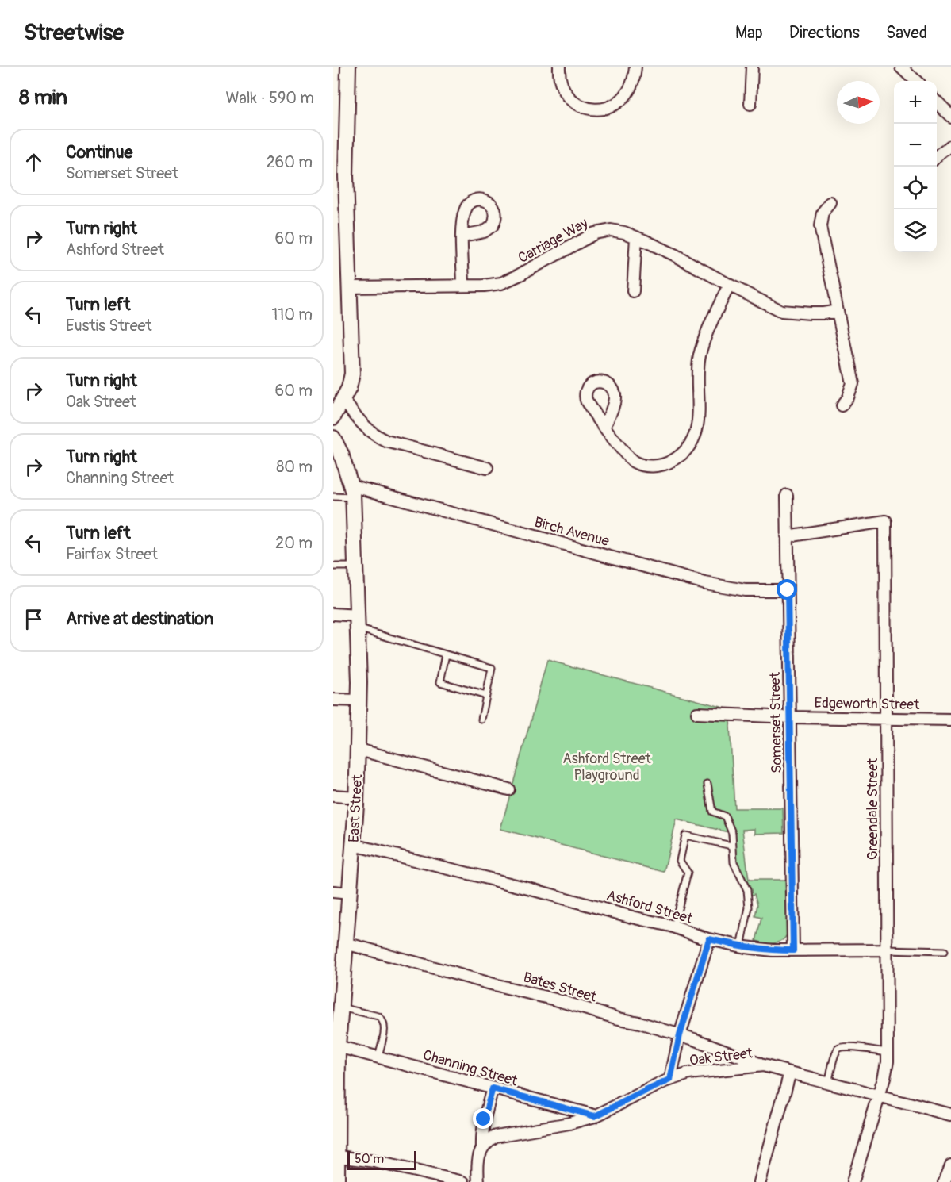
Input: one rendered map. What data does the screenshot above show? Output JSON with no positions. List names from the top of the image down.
{
  "streets": {
    "main road": ["East Street"],
    "street": [
      "Carriage Way",
      "Birch Avenue",
      "Edgeworth Street",
      "Somerset Street",
      "Greendale Street",
      "Ashford Street",
      "Bates Street",
      "Oak Street",
      "Channing Street"
    ]
  },
  "crossings": [
    ["Birch Avenue", "Somerset Street"],
    ["Birch Avenue", "East Street"],
    ["Edgeworth Street", "Somerset Street"],
    ["Edgeworth Street", "Greendale Street"],
    ["Somerset Street", "Greendale Street"],
    ["Somerset Street", "Ashford Street"],
    ["East Street", "Ashford Street"],
    ["East Street", "Bates Street"],
    ["East Street", "Channing Street"],
    ["Greendale Street", "Ashford Street"],
    ["Greendale Street", "Oak Street"],
    ["Bates Street", "Oak Street"],
    ["Oak Street", "Channing Street"]
  ],
  "parks": ["Ashford Street Playground"],
  "scale_bar": "50 m",
  "north": "right",
  "page": {
    "header": "Streetwise",
    "nav": ["Map", "Directions", "Saved"],
    "heading": ["8 min", "Walk · 590 m"],
    "map_buttons": ["+", "−"],
    "list": [
      ["Continue", "Somerset Street", "260 m"],
      ["Turn right", "Ashford Street", "60 m"],
      ["Turn left", "Eustis Street", "110 m"],
      ["Turn right", "Oak Street", "60 m"],
      ["Turn right", "Channing Street", "80 m"],
      ["Turn left", "Fairfax Street", "20 m"],
      "Arrive at destination"
    ],
    "scale": "50 m"
  }
}
